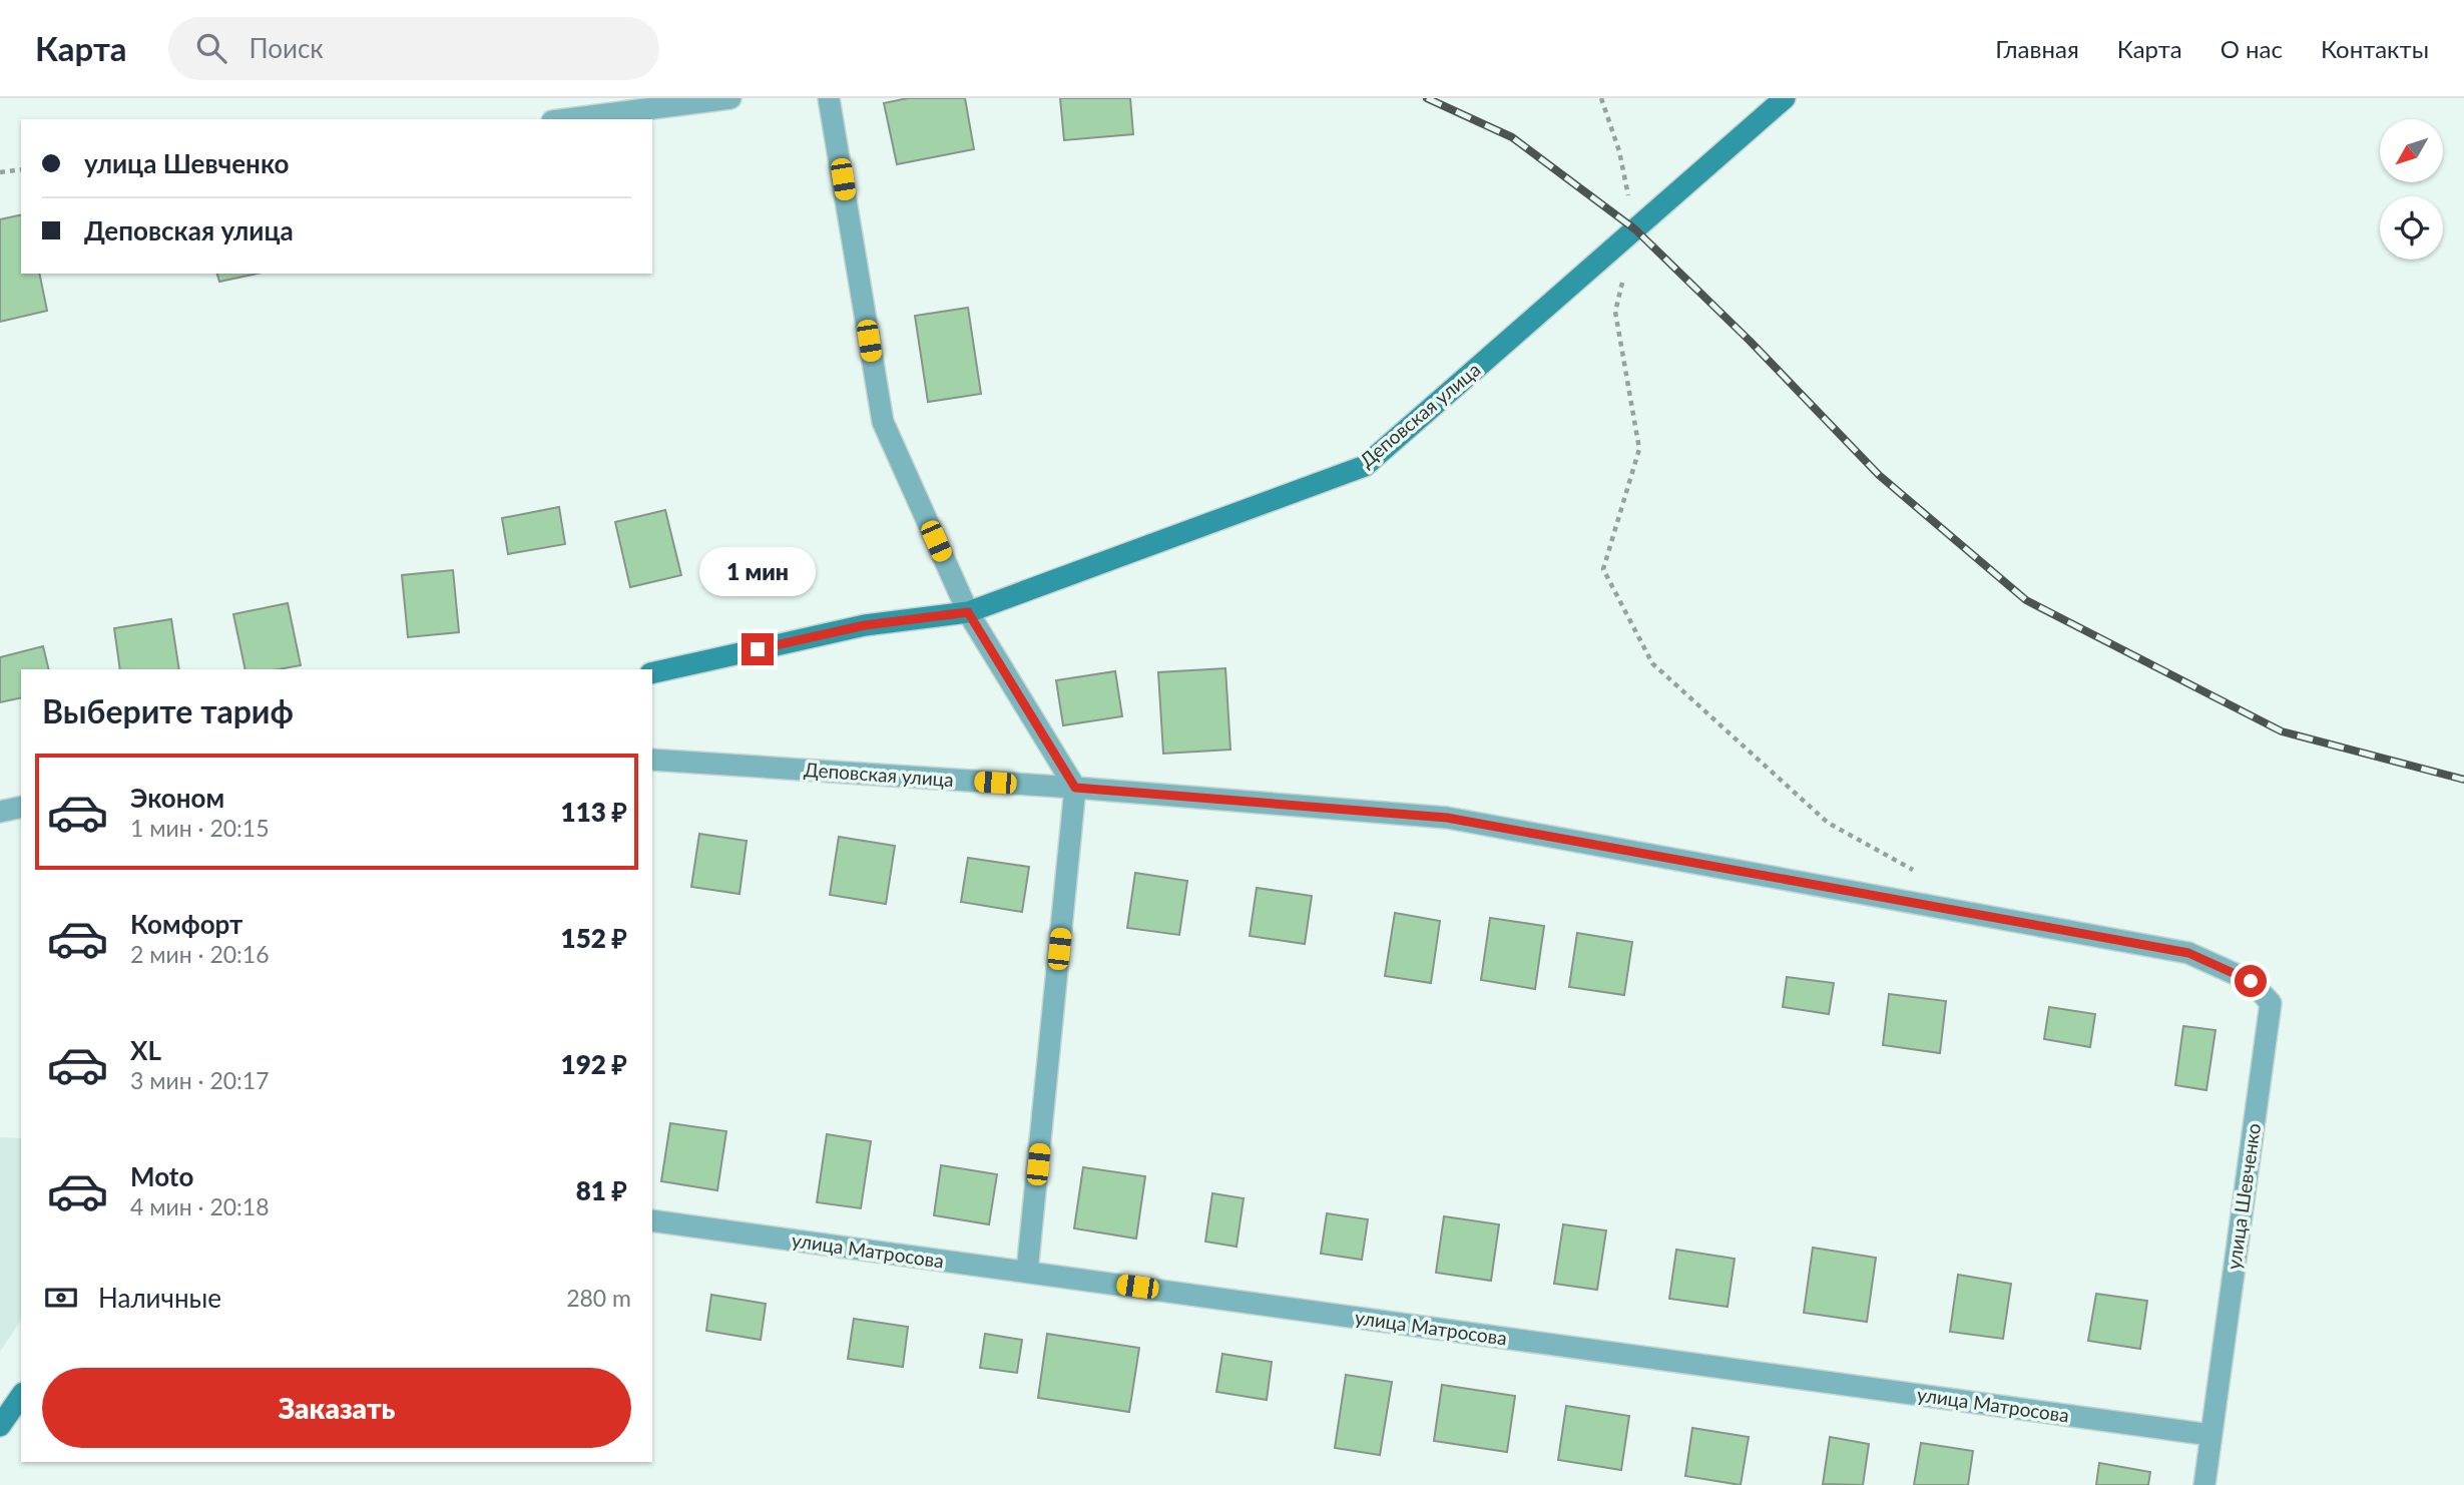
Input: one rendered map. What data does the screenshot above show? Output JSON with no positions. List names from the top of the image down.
{
  "streets": {
    "street": ["Деповская улица", "улица Шевченко", "улица Матросова"]
  },
  "crossings": [
    ["Деповская улица", "улица Шевченко"],
    ["улица Шевченко", "улица Матросова"]
  ],
  "north": "bottom left",
  "page": {
    "header": "Карта",
    "search": "Поиск",
    "nav": [
      "Главная",
      "Карта",
      "О нас",
      "Контакты"
    ],
    "banner": ["улица Шевченко", "Деповская улица"],
    "bubble": "1 мин",
    "heading": "Выберите тариф",
    "list": [
      {
        "name": "Эконом",
        "note": "1 мин · 20:15",
        "value": "113 ₽"
      },
      {
        "name": "Комфорт",
        "note": "2 мин · 20:16",
        "value": "152 ₽"
      },
      {
        "name": "XL",
        "note": "3 мин · 20:17",
        "value": "192 ₽"
      },
      {
        "name": "Moto",
        "note": "4 мин · 20:18",
        "value": "81 ₽"
      }
    ],
    "pay": ["Наличные", "280 m"],
    "buttons": "Заказать"
  }
}
